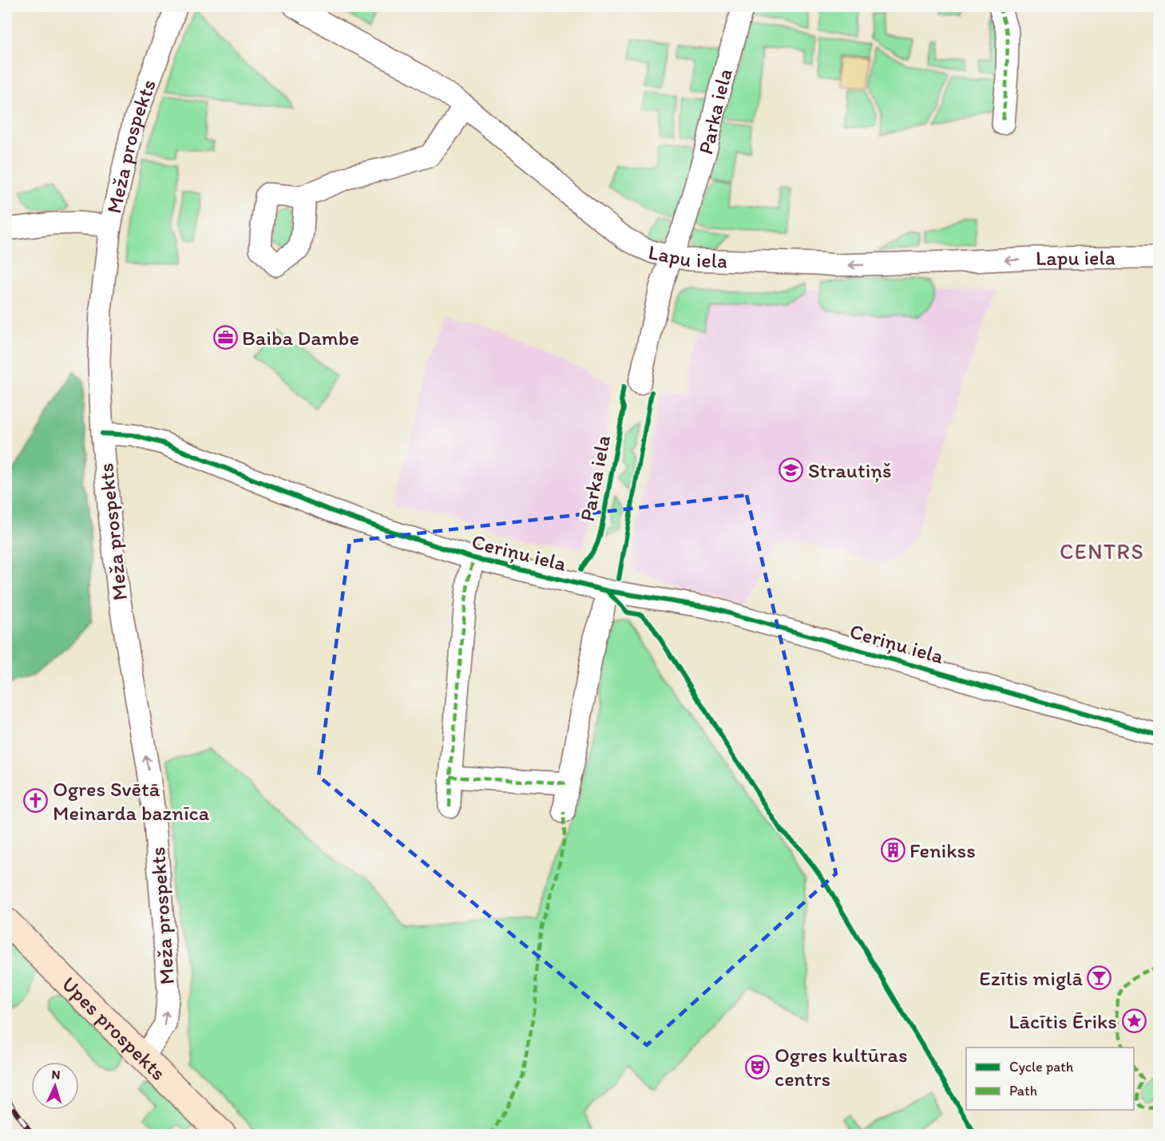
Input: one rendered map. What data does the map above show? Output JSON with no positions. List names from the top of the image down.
{
  "streets": {
    "main road": ["Upes prospekts"],
    "street": [
      "Parka iela",
      "Meža prospekts",
      "Lapu iela",
      "Ceriņu iela"
    ]
  },
  "crossings": [
    ["Parka iela", "Lapu iela"],
    ["Meža prospekts", "Ceriņu iela"],
    ["Meža prospekts", "Upes prospekts"]
  ],
  "one_way": ["Meža prospekts", "Lapu iela"],
  "districts": ["CENTRS"],
  "places": {
    "office": ["Baiba Dambe"],
    "school or university": ["Strautiņš"],
    "church": ["Ogres Svētā Meinarda baznīca"],
    "building": ["Fenikss"],
    "bar": ["Ezītis miglā"],
    "place": ["Lācītis Ēriks"],
    "theatre": ["Ogres kultūras centrs"]
  },
  "legend": ["Cycle path", "Path"],
  "north": "top"
}
